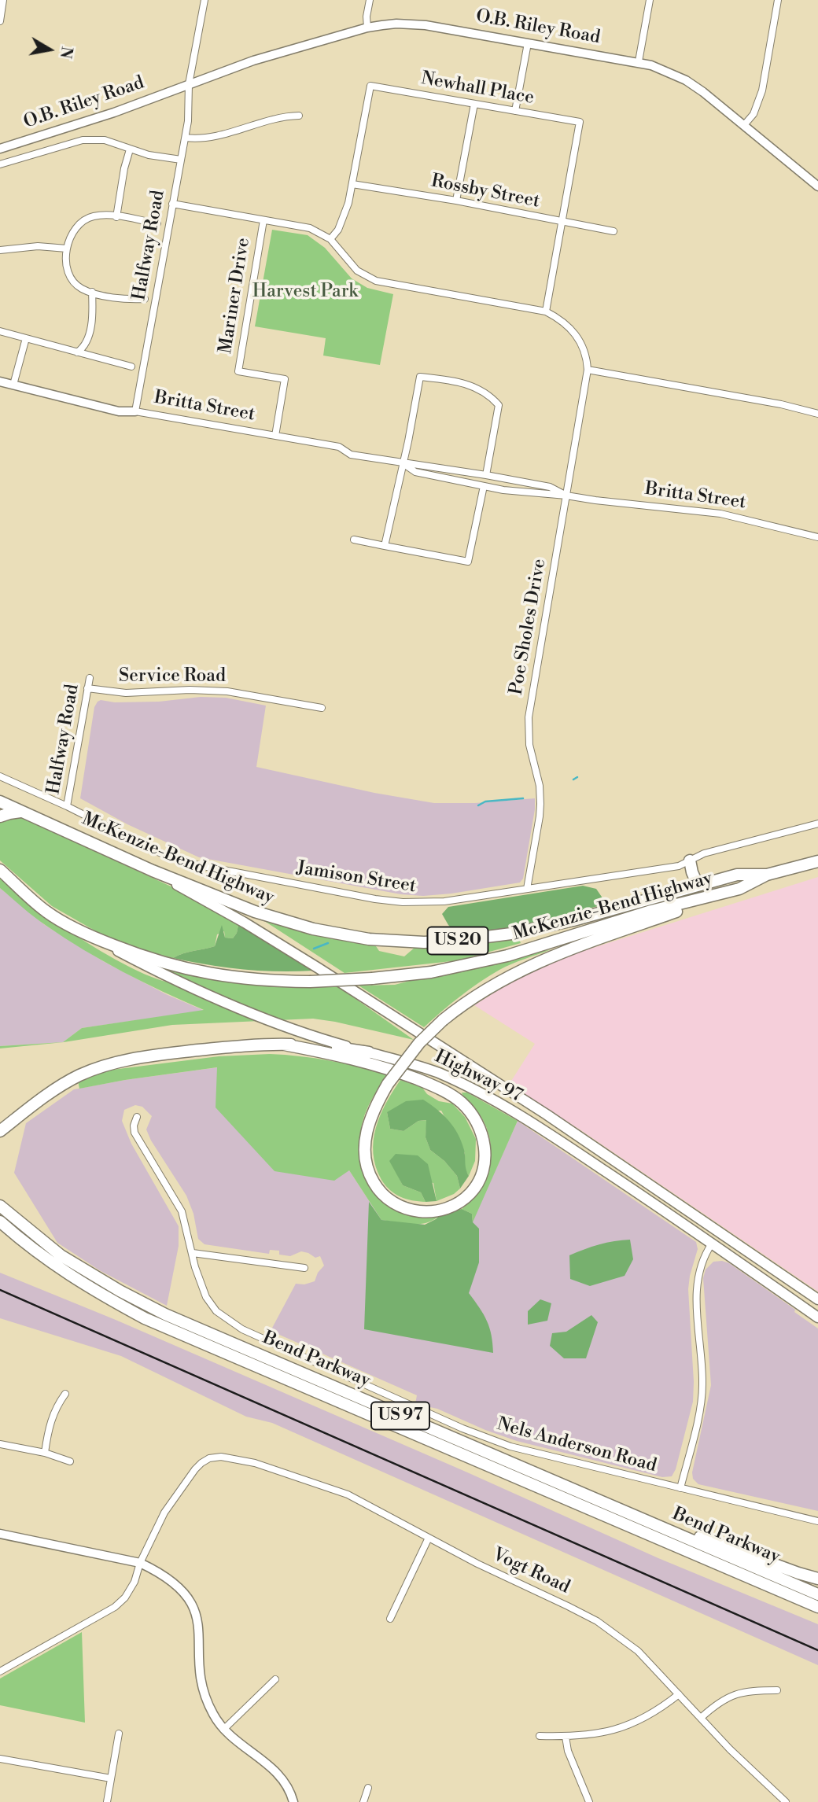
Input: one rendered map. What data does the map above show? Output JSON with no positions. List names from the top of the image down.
{
  "streets": {
    "highway": [
      "McKenzie-Bend Highway",
      "US 20",
      "Bend Parkway",
      "US 97"
    ],
    "main road": ["Highway 97"],
    "street": [
      "O.B. Riley Road",
      "Newhall Place",
      "Rossby Street",
      "Halfway Road",
      "Mariner Drive",
      "Britta Street",
      "Poe Sholes Drive",
      "Service Road",
      "Jamison Street",
      "Nels Anderson Road",
      "Vogt Road"
    ]
  },
  "crossings": [
    ["O.B. Riley Road", "Halfway Road"],
    ["Newhall Place", "Rossby Street"],
    ["Halfway Road", "Britta Street"],
    ["Halfway Road", "Service Road"],
    ["Halfway Road", "Jamison Street"],
    ["Mariner Drive", "Britta Street"],
    ["Britta Street", "Poe Sholes Drive"],
    ["Poe Sholes Drive", "Jamison Street"],
    ["McKenzie-Bend Highway", "Highway 97"]
  ],
  "parks": ["Harvest Park"],
  "north": "right"
}
